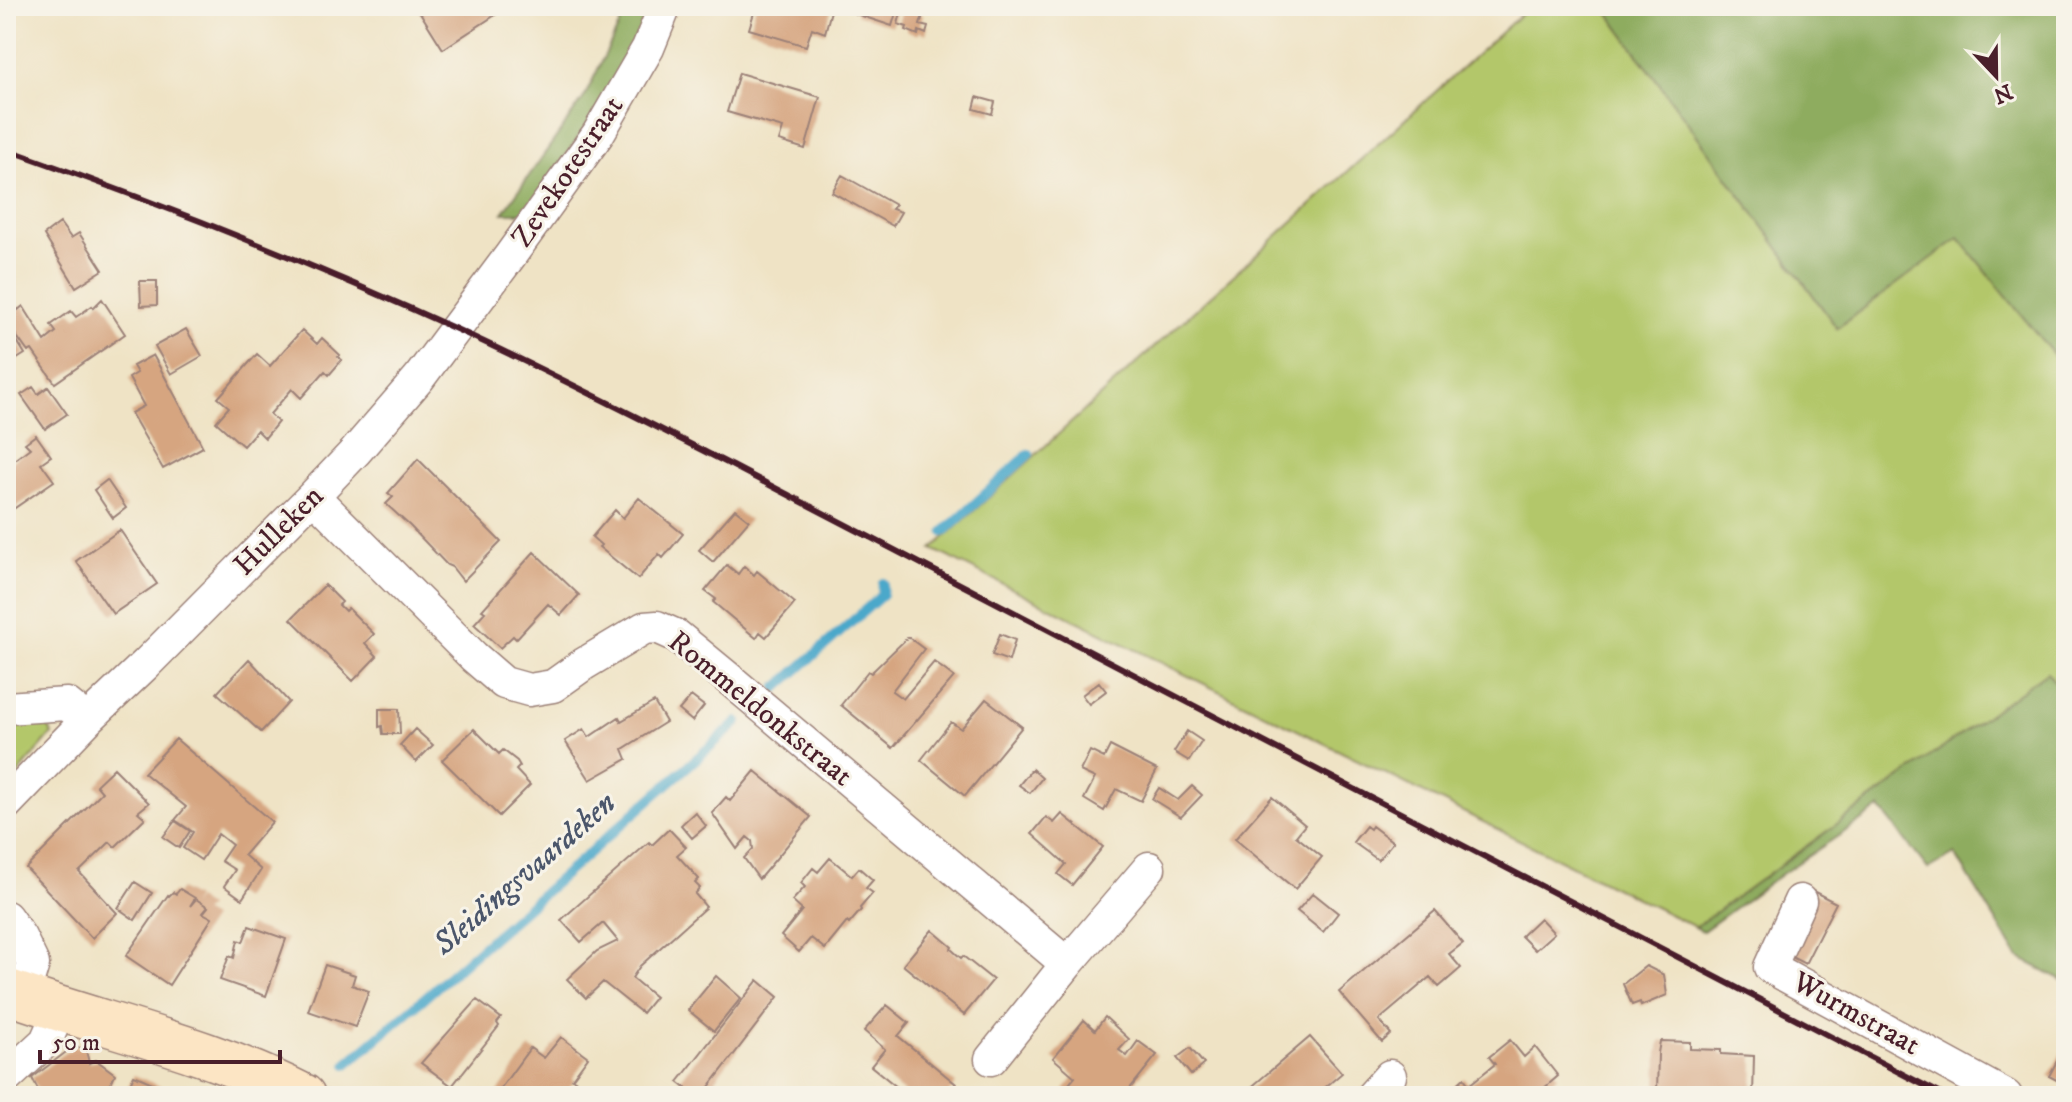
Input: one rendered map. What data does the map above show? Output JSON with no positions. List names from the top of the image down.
{
  "streets": {
    "street": [
      "Zevekotestraat",
      "Hulleken",
      "Rommeldonkstraat",
      "Wurmstraat"
    ]
  },
  "crossings": [
    ["Zevekotestraat", "Hulleken"],
    ["Hulleken", "Rommeldonkstraat"]
  ],
  "water": ["Sleidingsvaardeken"],
  "scale_bar": "50 m",
  "north": "bottom"
}
